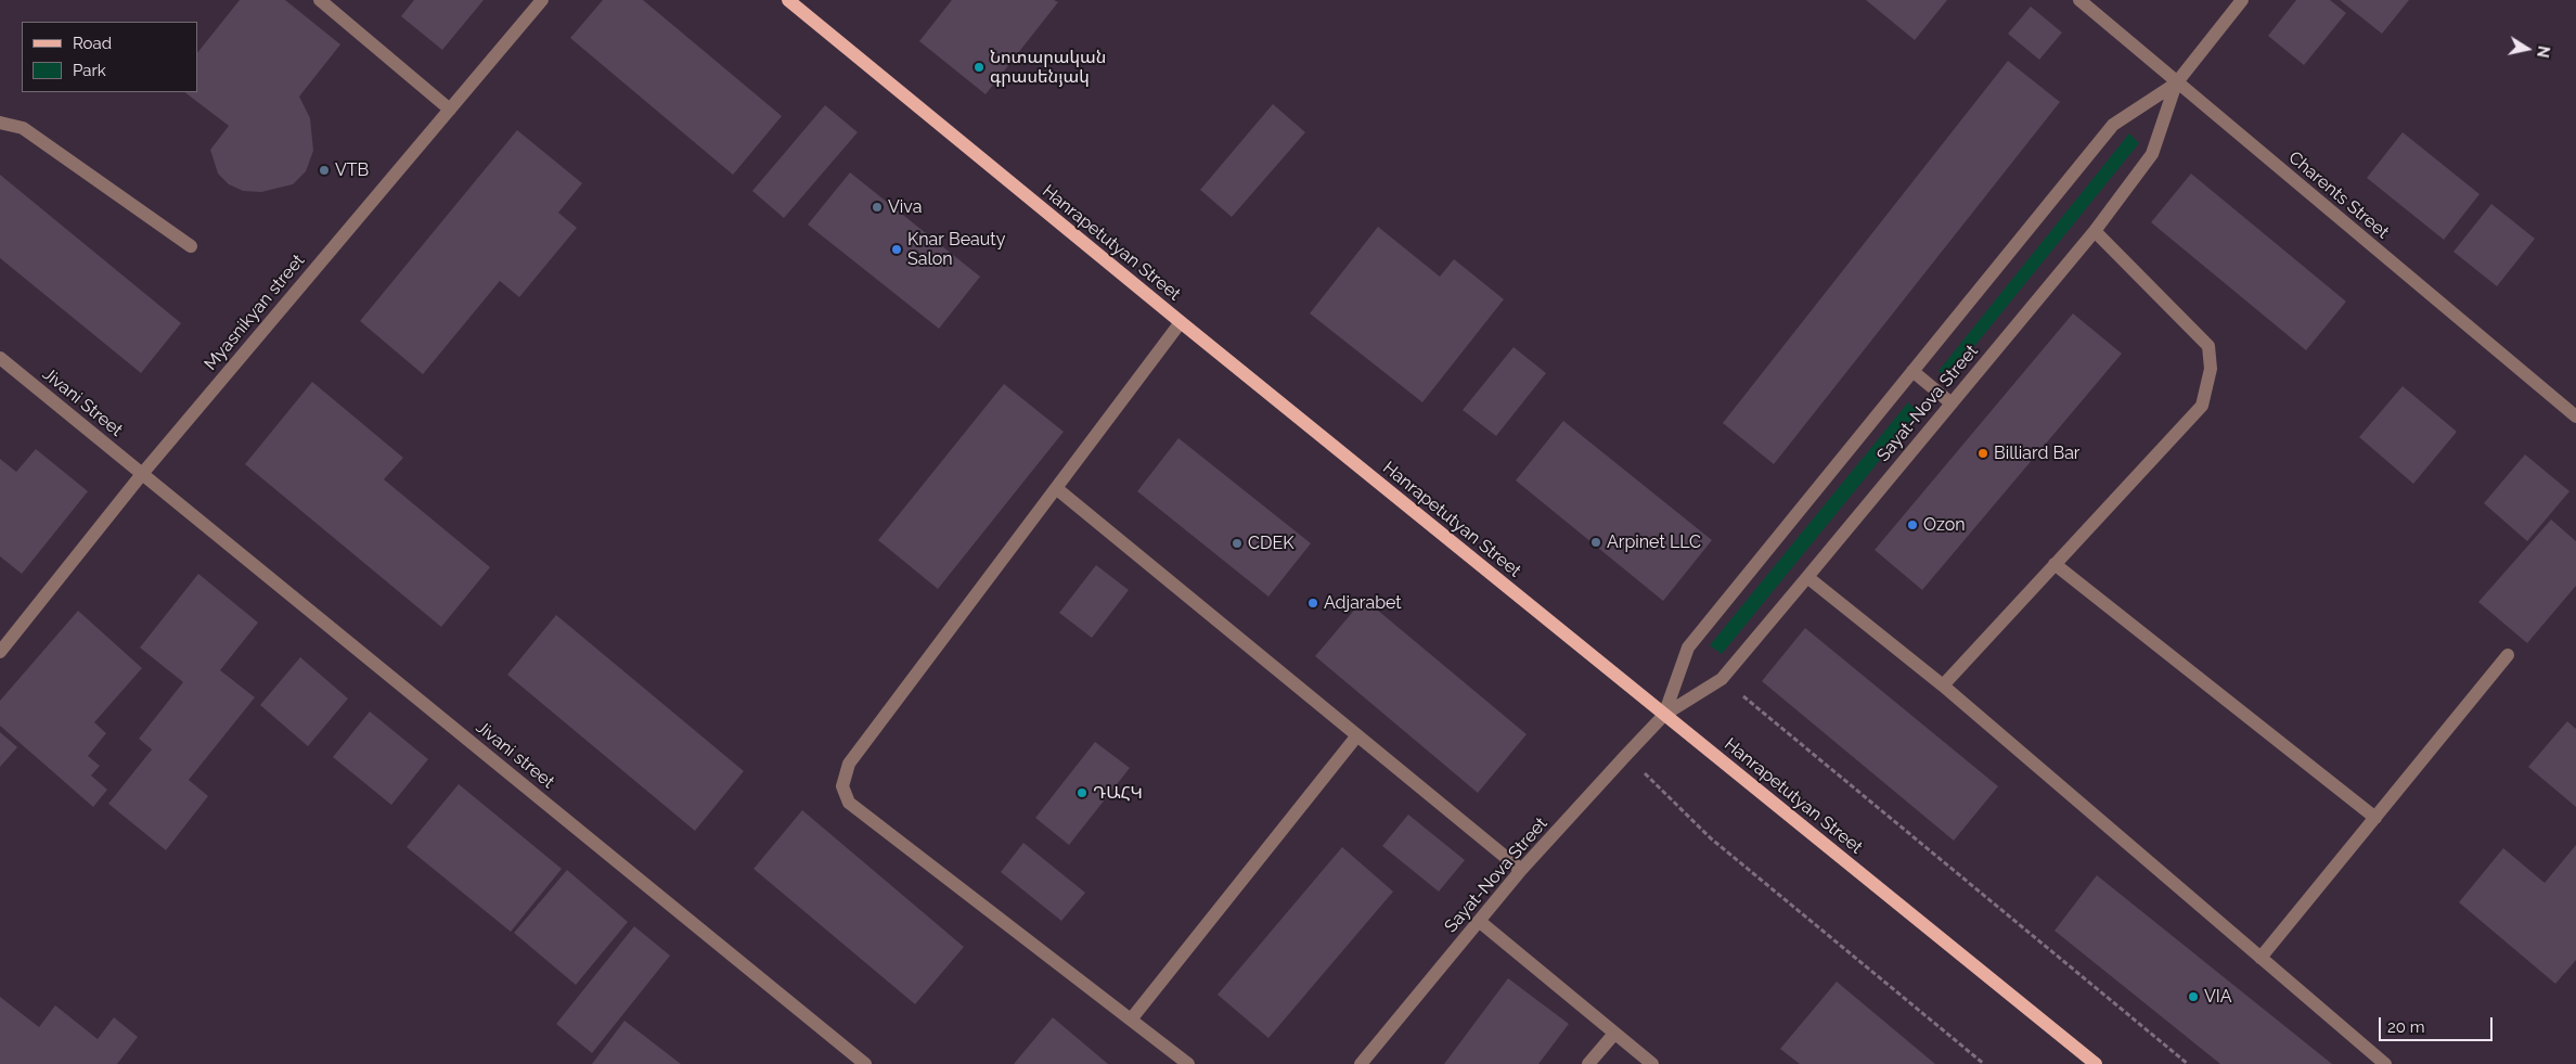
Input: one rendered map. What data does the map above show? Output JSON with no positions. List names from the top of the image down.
{
  "streets": {
    "main road": ["Hanrapetutyan Street"],
    "street": [
      "Charents Street",
      "Myasnikyan street",
      "Jivani Street",
      "Sayat-Nova Street",
      "Jivani street"
    ]
  },
  "crossings": [
    ["Charents Street", "Sayat-Nova Street"],
    ["Hanrapetutyan Street", "Sayat-Nova Street"],
    ["Myasnikyan street", "Jivani Street"],
    ["Myasnikyan street", "Jivani street"],
    ["Jivani Street", "Jivani street"]
  ],
  "places": [
    "Նոտարական գրասենյակ",
    "VTB",
    "Viva",
    "Knar Beauty Salon",
    "Billiard Bar",
    "Ozon",
    "Arpinet LLC",
    "CDEK",
    "Adjarabet",
    "ԴԱՀԿ",
    "VIA"
  ],
  "legend": ["Road", "Park"],
  "scale_bar": "20 m",
  "north": "right"
}
